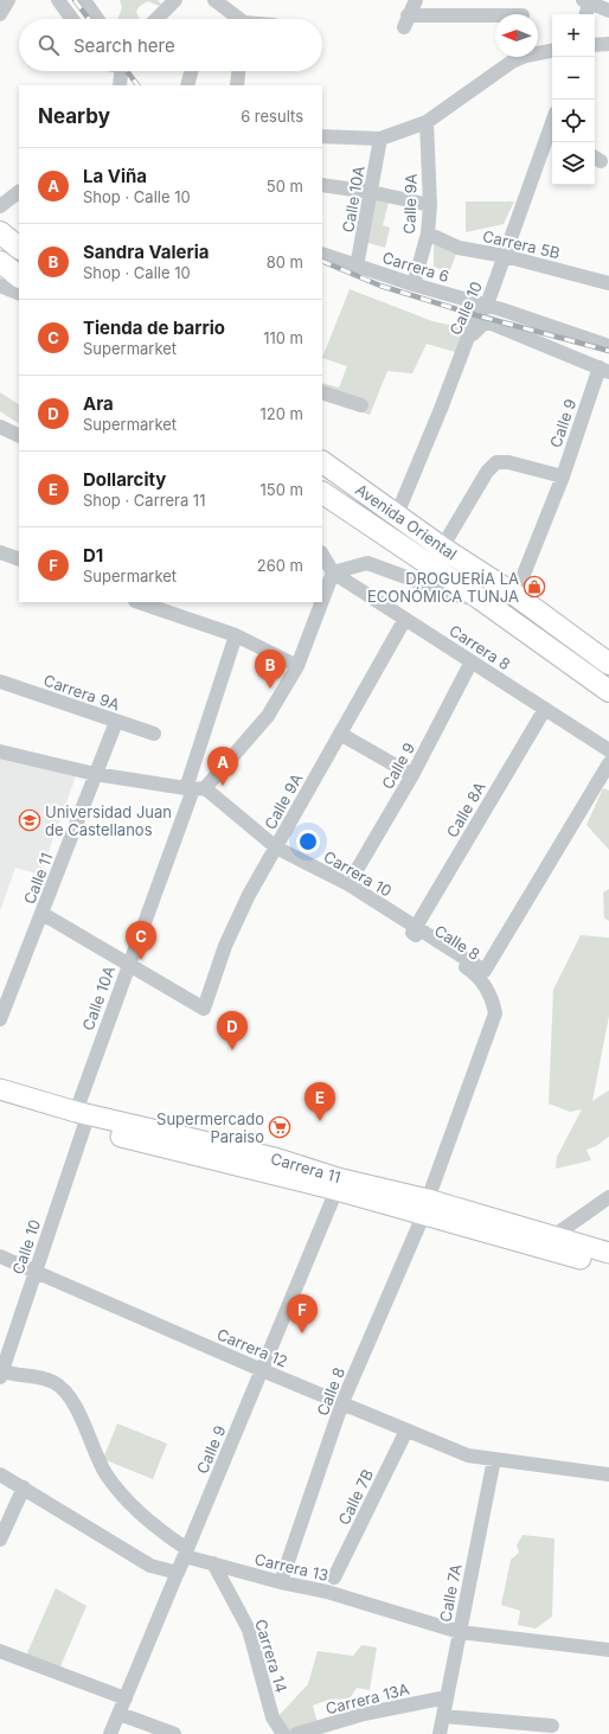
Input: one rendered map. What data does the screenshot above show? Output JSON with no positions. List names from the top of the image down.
{
  "streets": {
    "main road": ["Avenida Oriental", "Carrera 11"],
    "street": [
      "Calle 10A",
      "Calle 9A",
      "Carrera 5B",
      "Carrera 6",
      "Calle 10",
      "Calle 9",
      "Carrera 8",
      "Carrera 9A",
      "Calle 8A",
      "Carrera 10",
      "Calle 11",
      "Calle 8",
      "Carrera 12",
      "Calle 7B",
      "Carrera 13",
      "Calle 7A",
      "Carrera 14",
      "Carrera 13A"
    ]
  },
  "crossings": [
    ["Calle 10A", "Calle 9A"],
    ["Calle 10A", "Carrera 6"],
    ["Calle 10A", "Calle 10"],
    ["Calle 10A", "Carrera 10"],
    ["Calle 10A", "Carrera 11"],
    ["Calle 9A", "Carrera 5B"],
    ["Calle 9A", "Carrera 6"],
    ["Calle 9A", "Carrera 8"],
    ["Calle 9A", "Carrera 10"],
    ["Carrera 5B", "Calle 10"],
    ["Carrera 6", "Calle 10"],
    ["Calle 10", "Avenida Oriental"],
    ["Calle 10", "Carrera 11"],
    ["Calle 10", "Carrera 12"],
    ["Calle 9", "Avenida Oriental"],
    ["Calle 9", "Carrera 8"],
    ["Calle 9", "Carrera 10"],
    ["Calle 9", "Carrera 11"],
    ["Calle 9", "Carrera 12"],
    ["Calle 9", "Carrera 13"],
    ["Carrera 8", "Calle 8A"],
    ["Carrera 9A", "Calle 11"],
    ["Calle 8A", "Carrera 10"],
    ["Calle 8A", "Calle 8"],
    ["Carrera 10", "Calle 8"],
    ["Calle 8", "Carrera 11"],
    ["Calle 8", "Carrera 12"],
    ["Calle 8", "Carrera 13"],
    ["Carrera 12", "Calle 7B"],
    ["Carrera 12", "Calle 7A"],
    ["Carrera 13", "Calle 7A"],
    ["Carrera 13", "Carrera 14"],
    ["Calle 7A", "Carrera 13A"]
  ],
  "places": {
    "shop": ["DROGUERÍA LA ECONÓMICA TUNJA"],
    "school or university": ["Universidad Juan de Castellanos"],
    "supermarket": ["Supermercado Paraiso"]
  },
  "north": "left",
  "page": {
    "map_buttons": ["+", "−"],
    "search": "Search here",
    "heading": ["Nearby", "6 results"],
    "list": [
      {
        "mark": "A",
        "name": "La Viña",
        "note": "Shop · Calle 10",
        "value": "50 m"
      },
      {
        "mark": "B",
        "name": "Sandra Valeria",
        "note": "Shop · Calle 10",
        "value": "80 m"
      },
      {
        "mark": "C",
        "name": "Tienda de barrio",
        "note": "Supermarket",
        "value": "110 m"
      },
      {
        "mark": "D",
        "name": "Ara",
        "note": "Supermarket",
        "value": "120 m"
      },
      {
        "mark": "E",
        "name": "Dollarcity",
        "note": "Shop · Carrera 11",
        "value": "150 m"
      },
      {
        "mark": "F",
        "name": "D1",
        "note": "Supermarket",
        "value": "260 m"
      }
    ],
    "pins": [
      "B",
      "A",
      "C",
      "D",
      "E",
      "F"
    ]
  }
}
